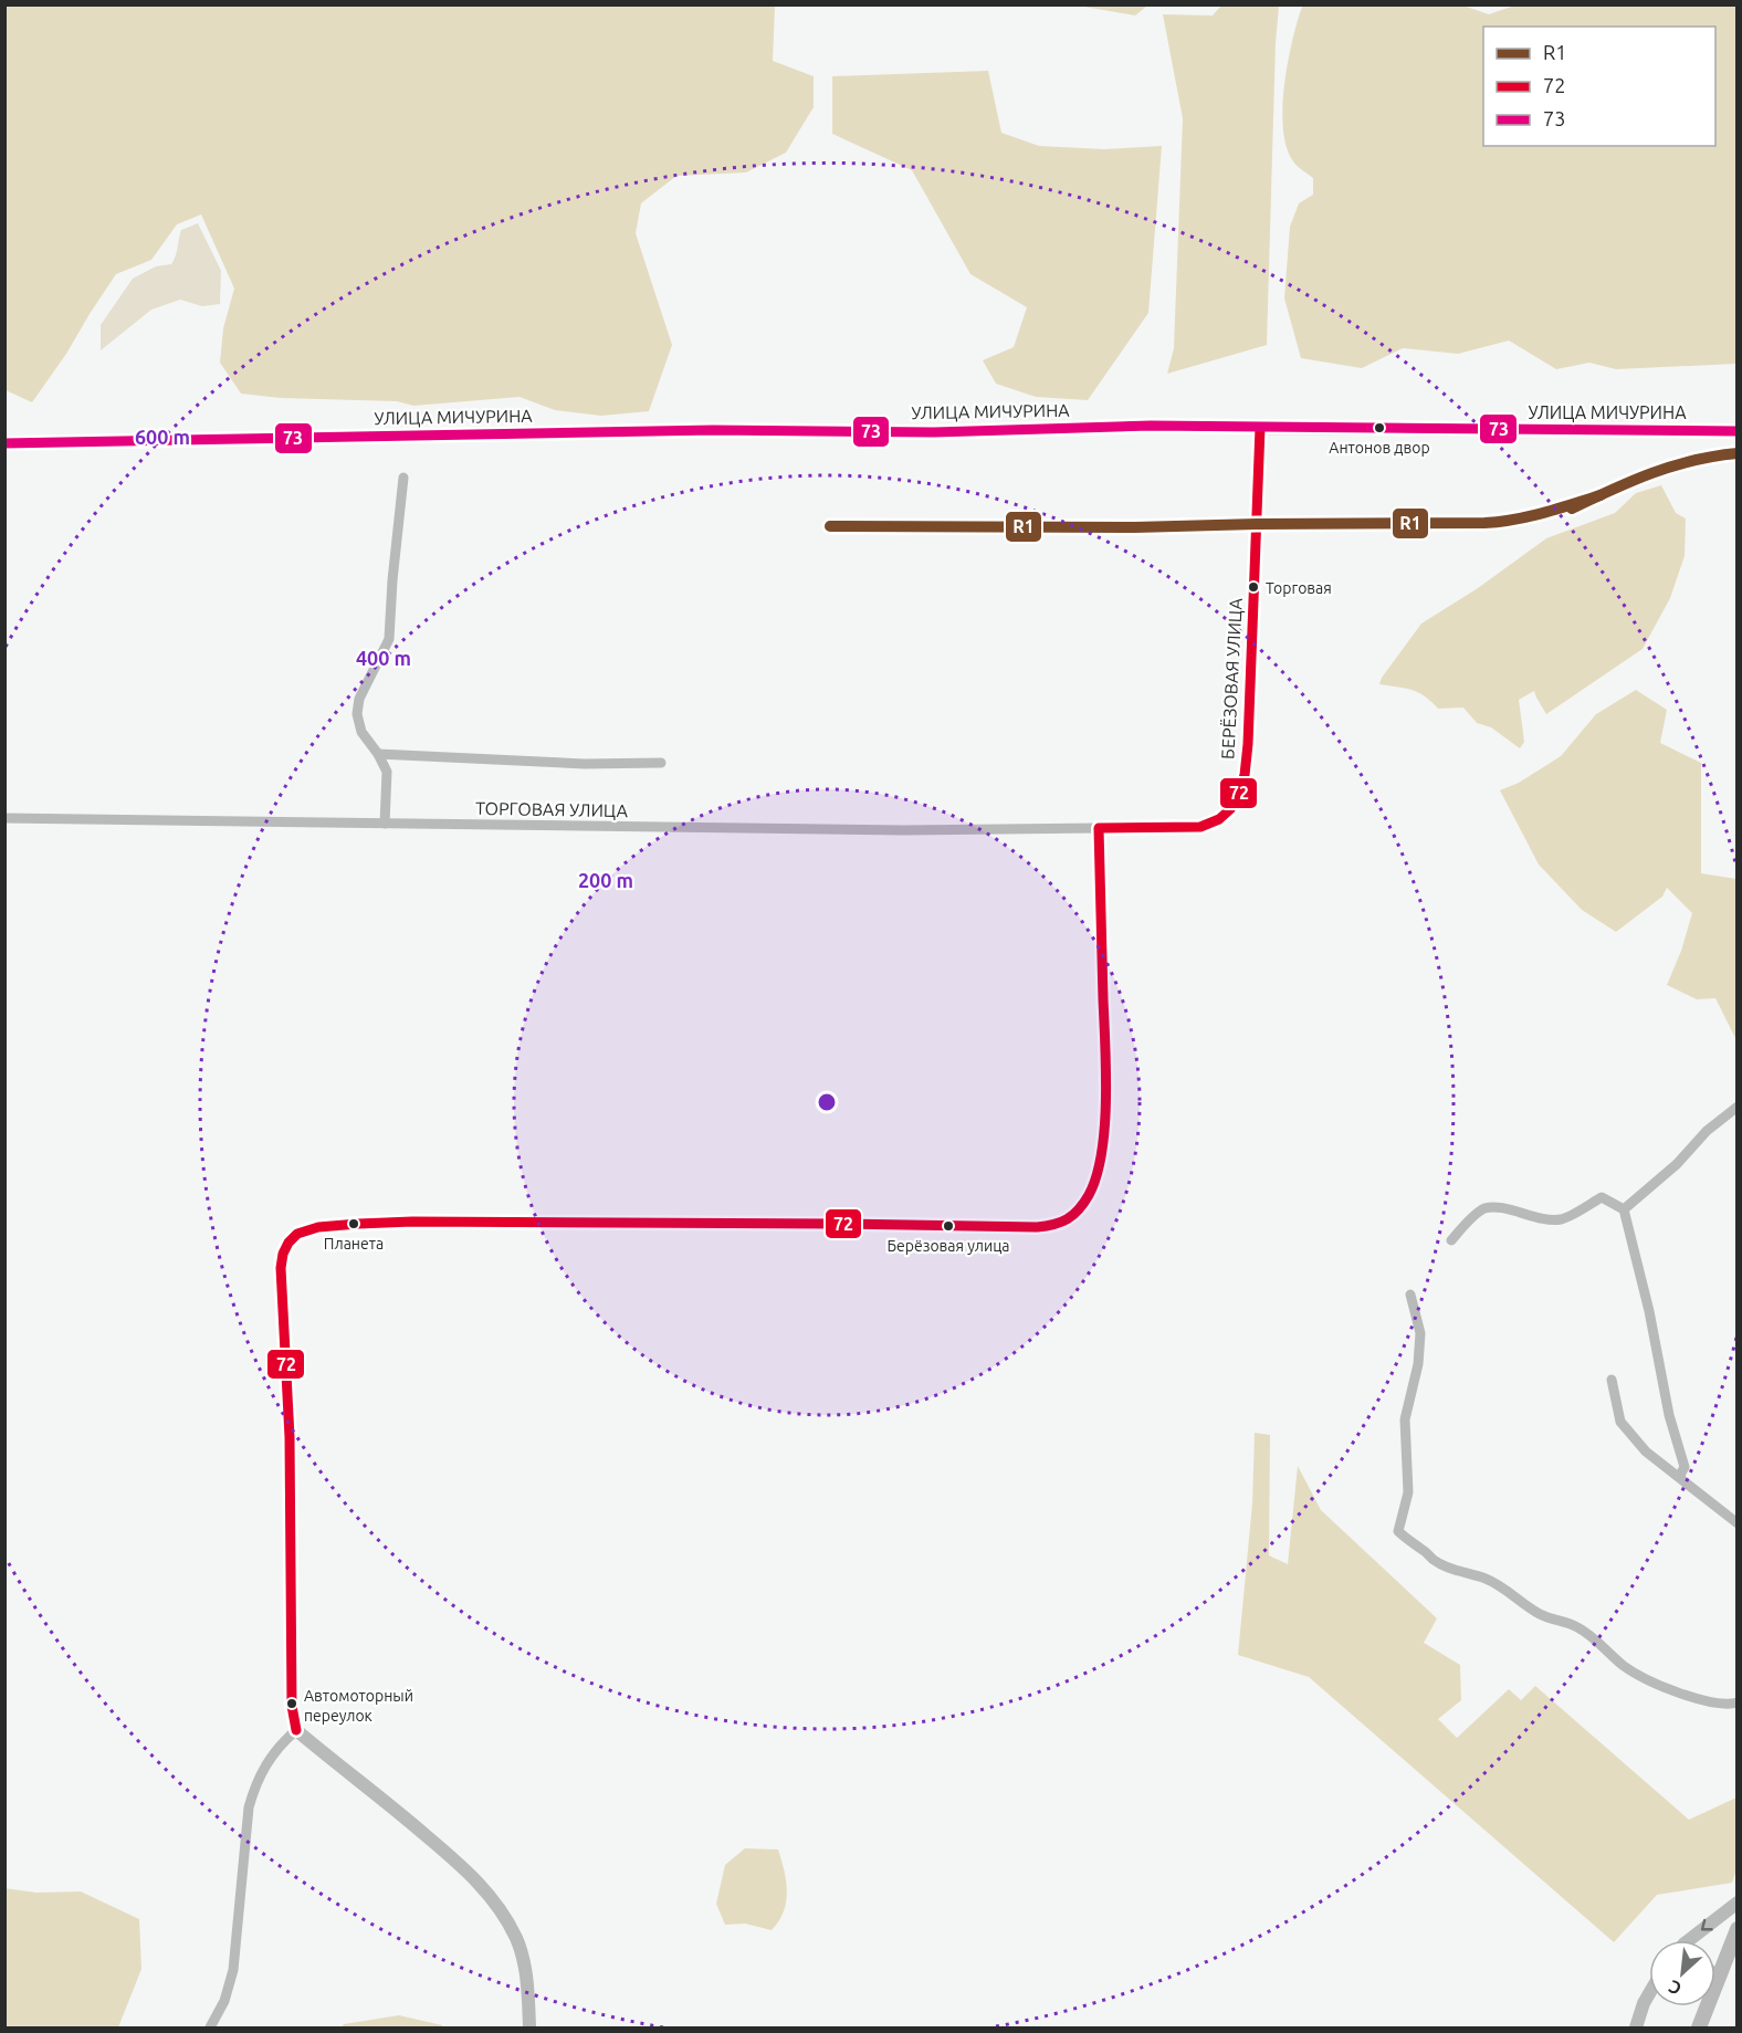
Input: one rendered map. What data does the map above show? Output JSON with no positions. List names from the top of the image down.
{
  "streets": {
    "street": ["УЛИЦА МИЧУРИНА", "БЕРЁЗОВАЯ УЛИЦА", "ТОРГОВАЯ УЛИЦА"]
  },
  "crossings": [
    ["УЛИЦА МИЧУРИНА", "БЕРЁЗОВАЯ УЛИЦА"],
    ["БЕРЁЗОВАЯ УЛИЦА", "ТОРГОВАЯ УЛИЦА"]
  ],
  "places": [
    "Антонов двор",
    "Торговая",
    "Планета",
    "Берёзовая улица",
    "Автомоторный переулок"
  ],
  "lines": ["transit line 73", "transit line 72", "transit line R1"],
  "legend": ["R1", "72", "73"],
  "north": "bottom left",
  "rings": ["600 m", "400 m", "200 m"]
}
